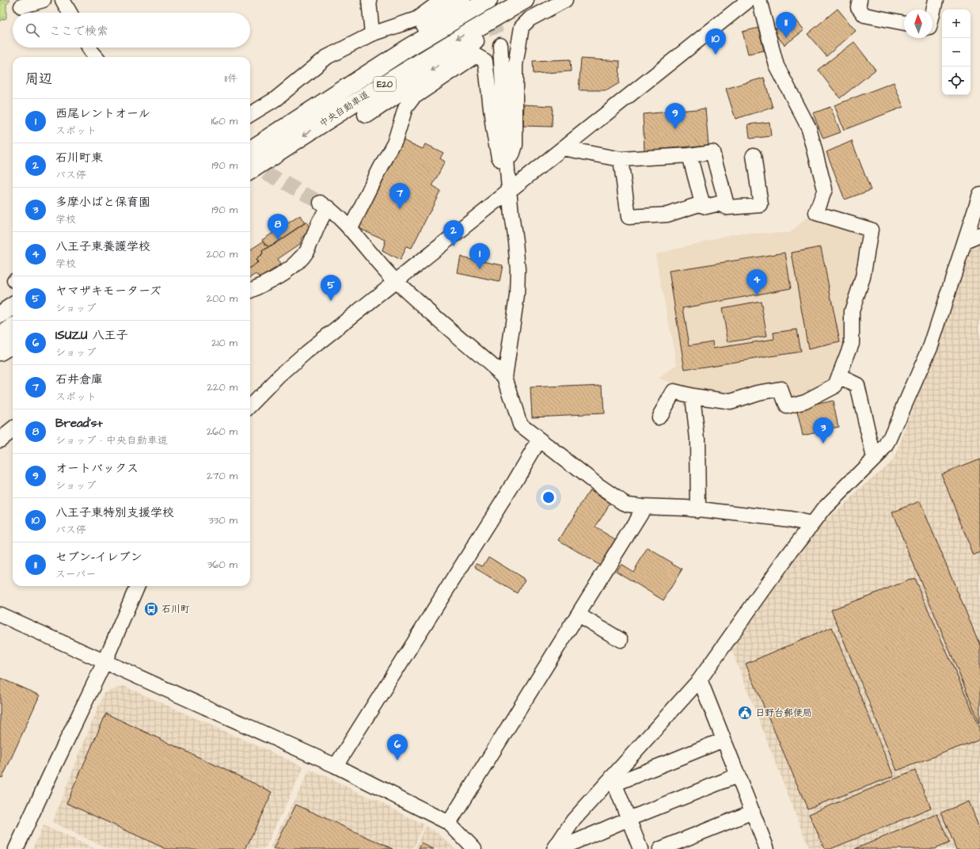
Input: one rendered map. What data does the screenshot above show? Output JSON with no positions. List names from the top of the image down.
{
  "streets": {
    "highway": ["E20", "中央自動車道"]
  },
  "places": {
    "bus stop": ["石川町"],
    "public building": ["日野台郵便局"]
  },
  "north": "top",
  "page": {
    "map_buttons": ["+", "−"],
    "pins": [
      "11",
      "10",
      "9",
      "7",
      "8",
      "2",
      "1",
      "4",
      "5",
      "3",
      "6"
    ],
    "search": "ここで検索",
    "heading": ["周辺", "11件"],
    "list": [
      {
        "mark": "1",
        "name": "西尾レントオール",
        "note": "スポット",
        "value": "160 m"
      },
      {
        "mark": "2",
        "name": "石川町東",
        "note": "バス停",
        "value": "190 m"
      },
      {
        "mark": "3",
        "name": "多摩小ばと保育園",
        "note": "学校",
        "value": "190 m"
      },
      {
        "mark": "4",
        "name": "八王子東養護学校",
        "note": "学校",
        "value": "200 m"
      },
      {
        "mark": "5",
        "name": "ヤマザキモーターズ",
        "note": "ショップ",
        "value": "200 m"
      },
      {
        "mark": "6",
        "name": "ISUZU 八王子",
        "note": "ショップ",
        "value": "210 m"
      },
      {
        "mark": "7",
        "name": "石井倉庫",
        "note": "スポット",
        "value": "220 m"
      },
      {
        "mark": "8",
        "name": "Bread's+",
        "note": "ショップ · 中央自動車道",
        "value": "260 m"
      },
      {
        "mark": "9",
        "name": "オートバックス",
        "note": "ショップ",
        "value": "270 m"
      },
      {
        "mark": "10",
        "name": "八王子東特別支援学校",
        "note": "バス停",
        "value": "330 m"
      },
      {
        "mark": "11",
        "name": "セブン-イレブン",
        "note": "スーパー",
        "value": "360 m"
      }
    ]
  }
}
